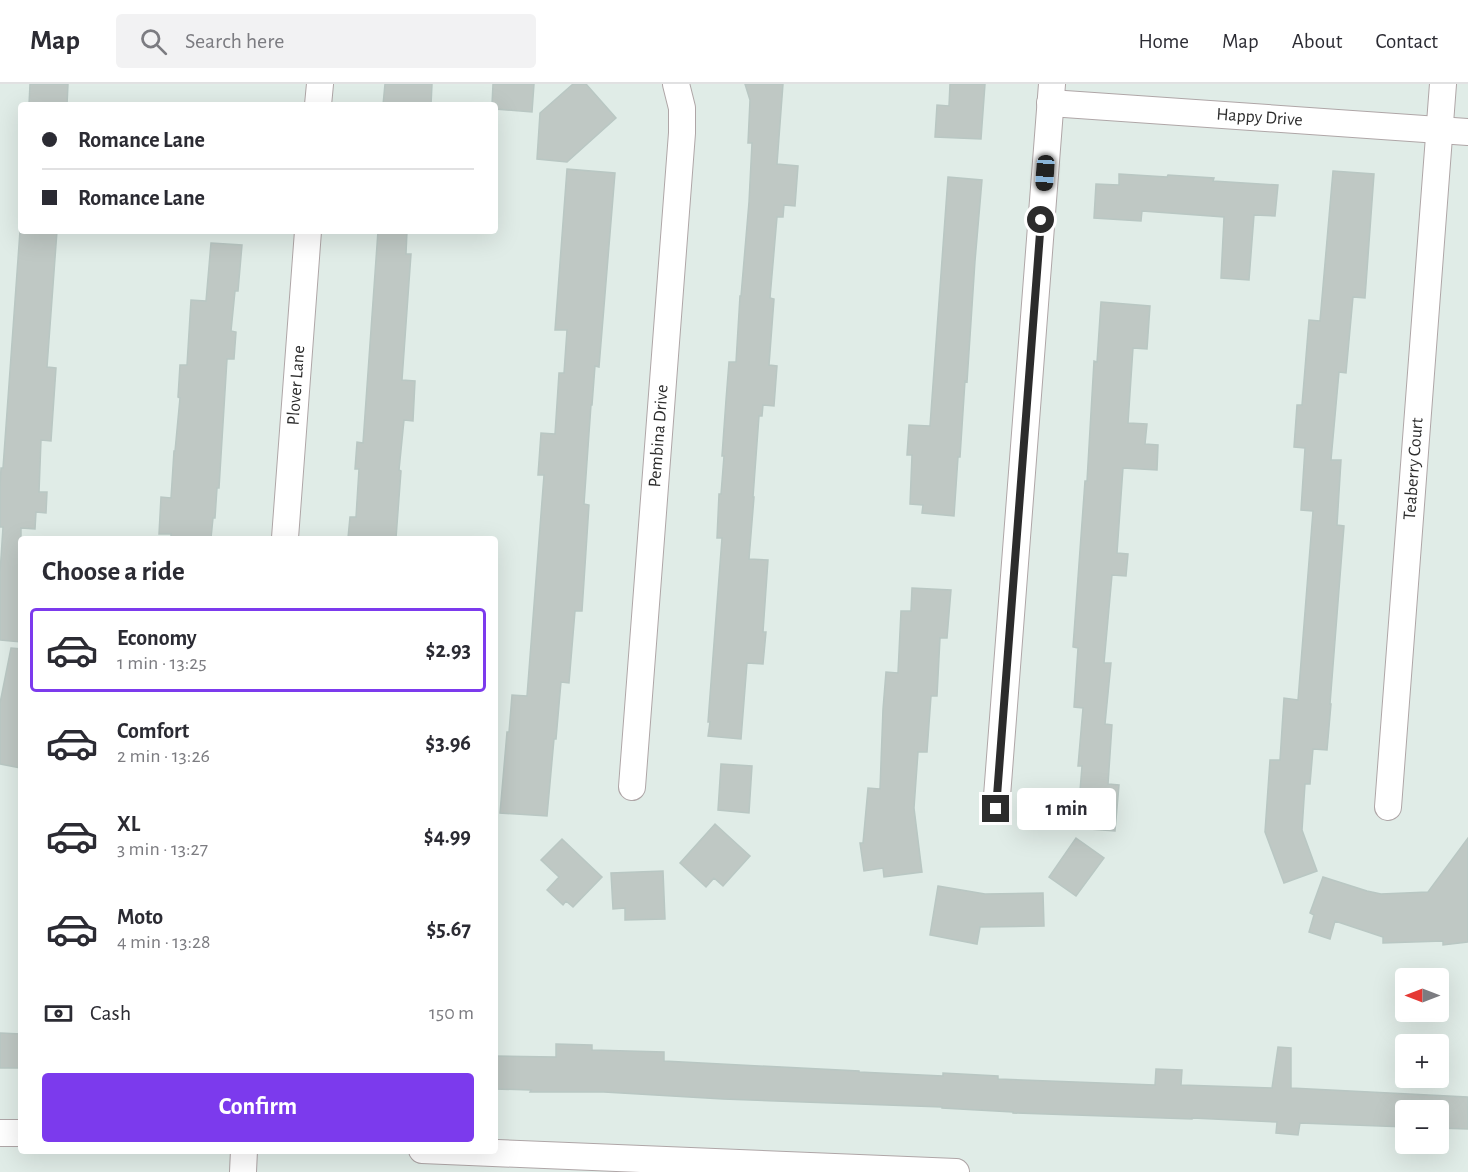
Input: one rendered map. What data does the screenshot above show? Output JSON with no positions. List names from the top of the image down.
{
  "streets": {
    "street": [
      "Happy Drive",
      "Plover Lane",
      "Pembina Drive",
      "Teaberry Court"
    ]
  },
  "crossings": [
    ["Happy Drive", "Teaberry Court"]
  ],
  "north": "left",
  "page": {
    "header": "Map",
    "search": "Search here",
    "nav": [
      "Home",
      "Map",
      "About",
      "Contact"
    ],
    "banner": ["Romance Lane", "Romance Lane"],
    "heading": "Choose a ride",
    "list": [
      {
        "name": "Economy",
        "note": "1 min · 13:25",
        "value": "$2.93"
      },
      {
        "name": "Comfort",
        "note": "2 min · 13:26",
        "value": "$3.96"
      },
      {
        "name": "XL",
        "note": "3 min · 13:27",
        "value": "$4.99"
      },
      {
        "name": "Moto",
        "note": "4 min · 13:28",
        "value": "$5.67"
      }
    ],
    "bubble": "1 min",
    "map_buttons": ["+", "−"],
    "pay": ["Cash", "150 m"],
    "buttons": "Confirm"
  }
}
